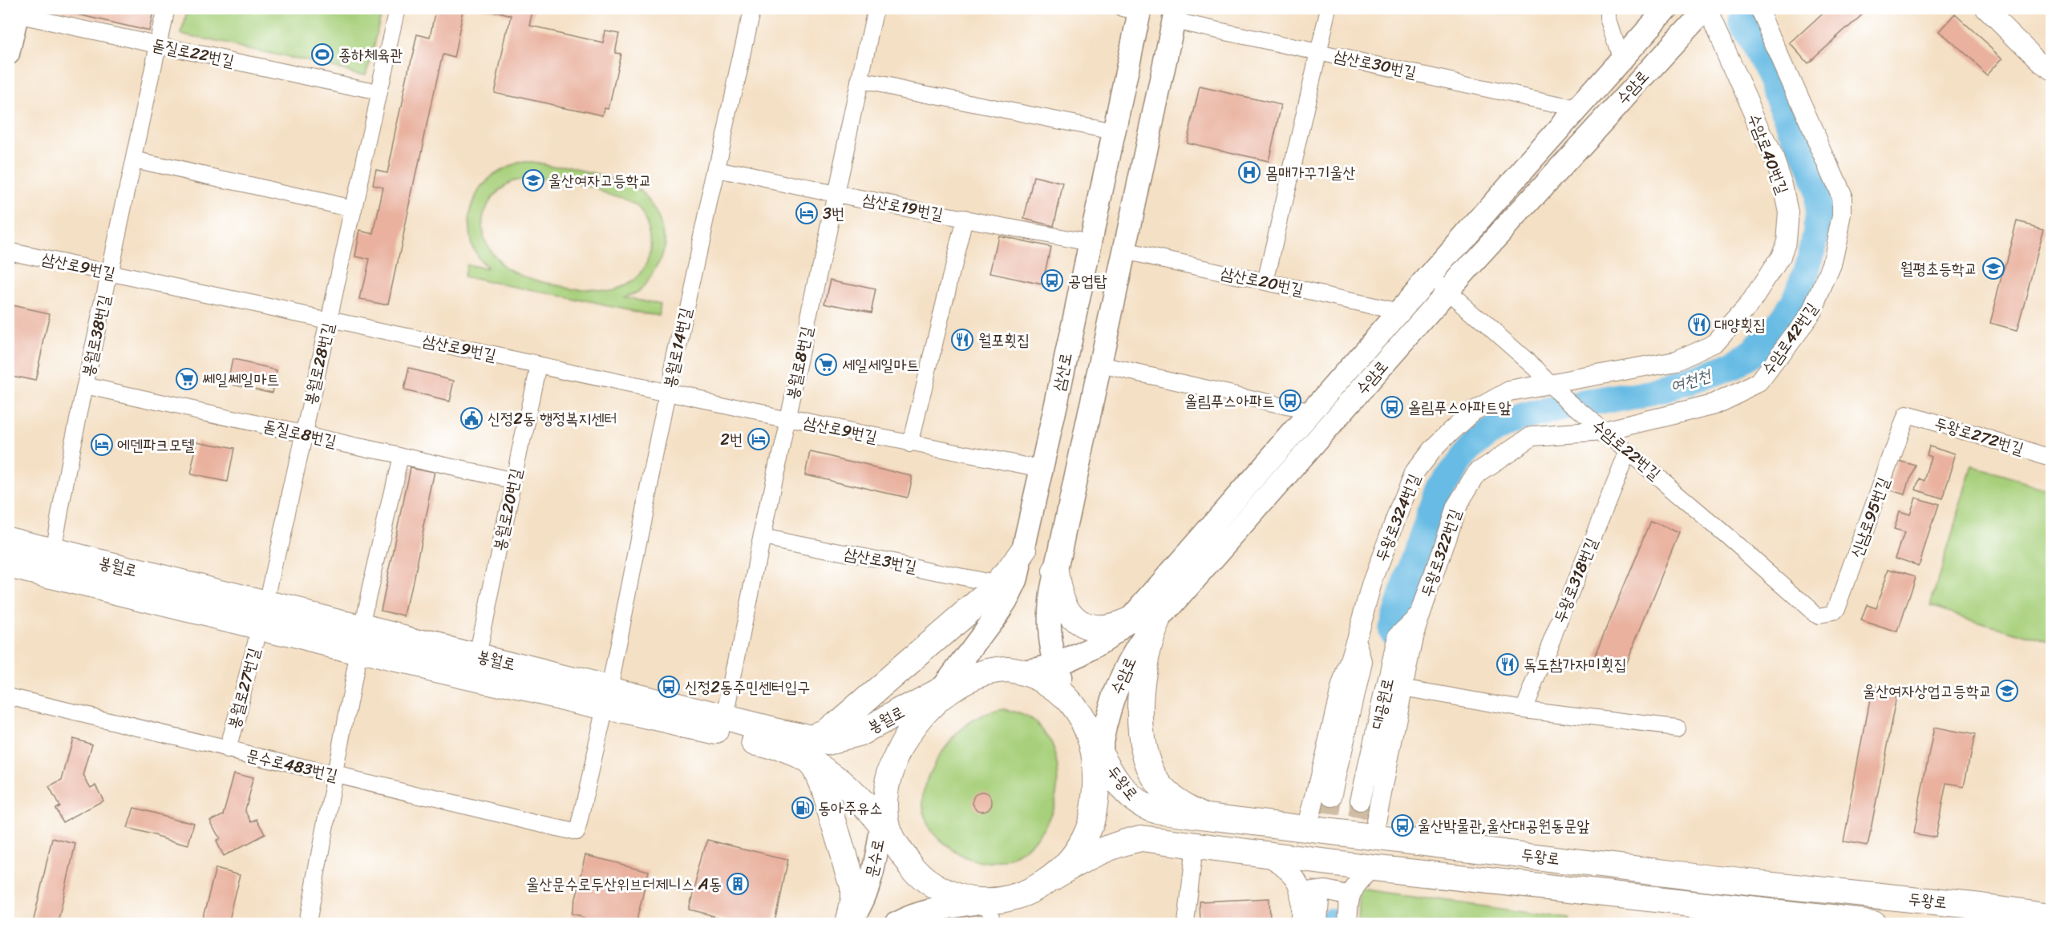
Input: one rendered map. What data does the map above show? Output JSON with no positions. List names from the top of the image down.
{
  "streets": {
    "main road": [
      "수암로",
      "삼산로",
      "봉월로",
      "두왕로",
      "문수로"
    ],
    "street": [
      "돋질로22번길",
      "삼산로30번길",
      "수암로40번길",
      "삼산로19번길",
      "삼산로9번길",
      "삼산로20번길",
      "봉월로38번길",
      "수암로42번길",
      "봉월로14번길",
      "봉월로8번길",
      "봉월로28번길",
      "돋질로8번길",
      "두왕로272번길",
      "수암로22번길",
      "봉월로20번길",
      "두왕로324번길",
      "신남로95번길",
      "두왕로322번길",
      "삼산로3번길",
      "두왕로318번길",
      "봉월로27번길",
      "대공원로",
      "문수로483번길"
    ]
  },
  "crossings": [
    ["돋질로22번길", "봉월로38번길"],
    ["돋질로22번길", "봉월로28번길"],
    ["삼산로30번길", "수암로"],
    ["수암로", "수암로40번길"],
    ["수암로", "삼산로20번길"],
    ["수암로", "수암로22번길"],
    ["수암로", "봉월로"],
    ["수암로", "두왕로"],
    ["수암로40번길", "수암로22번길"],
    ["수암로40번길", "두왕로324번길"],
    ["삼산로19번길", "봉월로14번길"],
    ["삼산로19번길", "봉월로8번길"],
    ["삼산로19번길", "삼산로"],
    ["삼산로9번길", "봉월로38번길"],
    ["삼산로9번길", "봉월로14번길"],
    ["삼산로9번길", "봉월로8번길"],
    ["삼산로9번길", "봉월로28번길"],
    ["삼산로9번길", "삼산로"],
    ["삼산로9번길", "봉월로20번길"],
    ["봉월로38번길", "돋질로8번길"],
    ["봉월로38번길", "봉월로"],
    ["수암로42번길", "수암로22번길"],
    ["수암로42번길", "두왕로322번길"],
    ["봉월로14번길", "봉월로"],
    ["봉월로14번길", "문수로483번길"],
    ["봉월로8번길", "삼산로3번길"],
    ["봉월로8번길", "봉월로"],
    ["봉월로28번길", "돋질로8번길"],
    ["봉월로28번길", "봉월로"],
    ["삼산로", "봉월로"],
    ["돋질로8번길", "봉월로20번길"],
    ["두왕로272번길", "신남로95번길"],
    ["수암로22번길", "두왕로324번길"],
    ["수암로22번길", "신남로95번길"],
    ["수암로22번길", "두왕로322번길"],
    ["수암로22번길", "두왕로318번길"],
    ["봉월로20번길", "봉월로"],
    ["두왕로324번길", "대공원로"],
    ["두왕로324번길", "두왕로"],
    ["두왕로322번길", "대공원로"],
    ["두왕로322번길", "두왕로"],
    ["봉월로", "문수로"],
    ["봉월로27번길", "문수로483번길"]
  ],
  "water": ["여천천"],
  "places": {
    "sports": ["종하체육관"],
    "hospital": ["몸매가꾸기울산"],
    "school or university": ["울산여자고등학교", "월평초등학교", "울산여자상업고등학교"],
    "hotel": ["3번", "2번", "에덴파크모텔"],
    "bus stop": [
      "공업탑",
      "올림푸스아파트",
      "올림푸스아파트앞",
      "신정2동주민센터입구",
      "울산박물관,울산대공원동문앞"
    ],
    "restaurant": ["대양횟집", "월포횟집", "독도참가자미횟집"],
    "supermarket": ["세일세일마트", "쎄일쎄일마트"],
    "public building": ["신정2동 행정복지센터"],
    "fuel station": ["동아주유소"],
    "building": ["울산문수로두산위브더제니스 A동"]
  }
}
